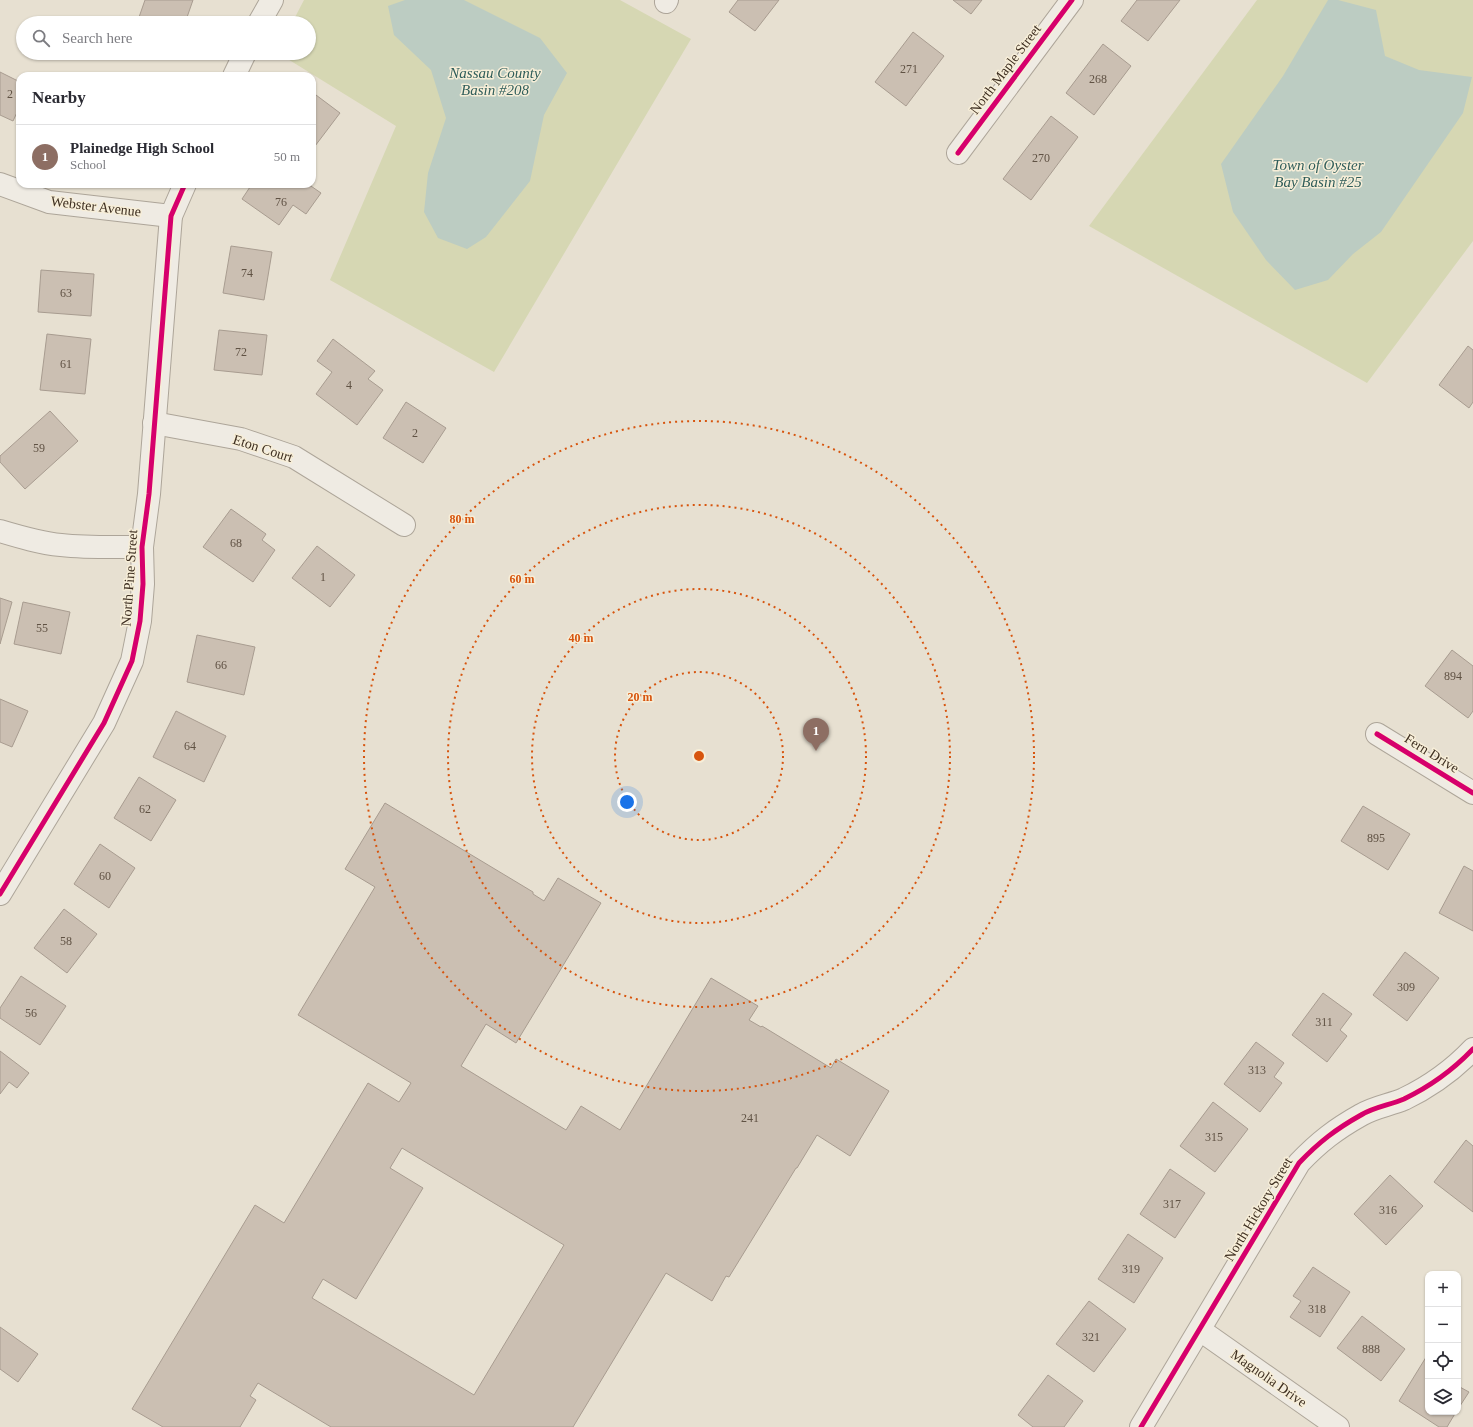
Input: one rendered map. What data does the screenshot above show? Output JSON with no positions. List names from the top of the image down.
{
  "streets": {
    "street": [
      "North Maple Street",
      "Webster Avenue",
      "Eton Court",
      "North Pine Street",
      "Fern Drive",
      "North Hickory Street",
      "Magnolia Drive"
    ]
  },
  "crossings": [
    ["Webster Avenue", "North Pine Street"],
    ["Eton Court", "North Pine Street"],
    ["North Hickory Street", "Magnolia Drive"]
  ],
  "water": ["Nassau County Basin #208", "Town of Oyster Bay Basin #25"],
  "house_numbers": [
    "271",
    "268",
    "2",
    "270",
    "76",
    "74",
    "63",
    "72",
    "61",
    "4",
    "2",
    "59",
    "68",
    "1",
    "55",
    "66",
    "894",
    "64",
    "62",
    "895",
    "60",
    "58",
    "309",
    "56",
    "311",
    "313",
    "241",
    "315",
    "317",
    "316",
    "319",
    "318",
    "321",
    "888"
  ],
  "page": {
    "search": "Search here",
    "heading": "Nearby",
    "list": [
      {
        "mark": "1",
        "name": "Plainedge High School",
        "note": "School",
        "value": "50 m"
      }
    ],
    "pins": "1",
    "map_buttons": ["+", "−"]
  },
  "rings": [
    "80 m",
    "60 m",
    "40 m",
    "20 m"
  ]
}
